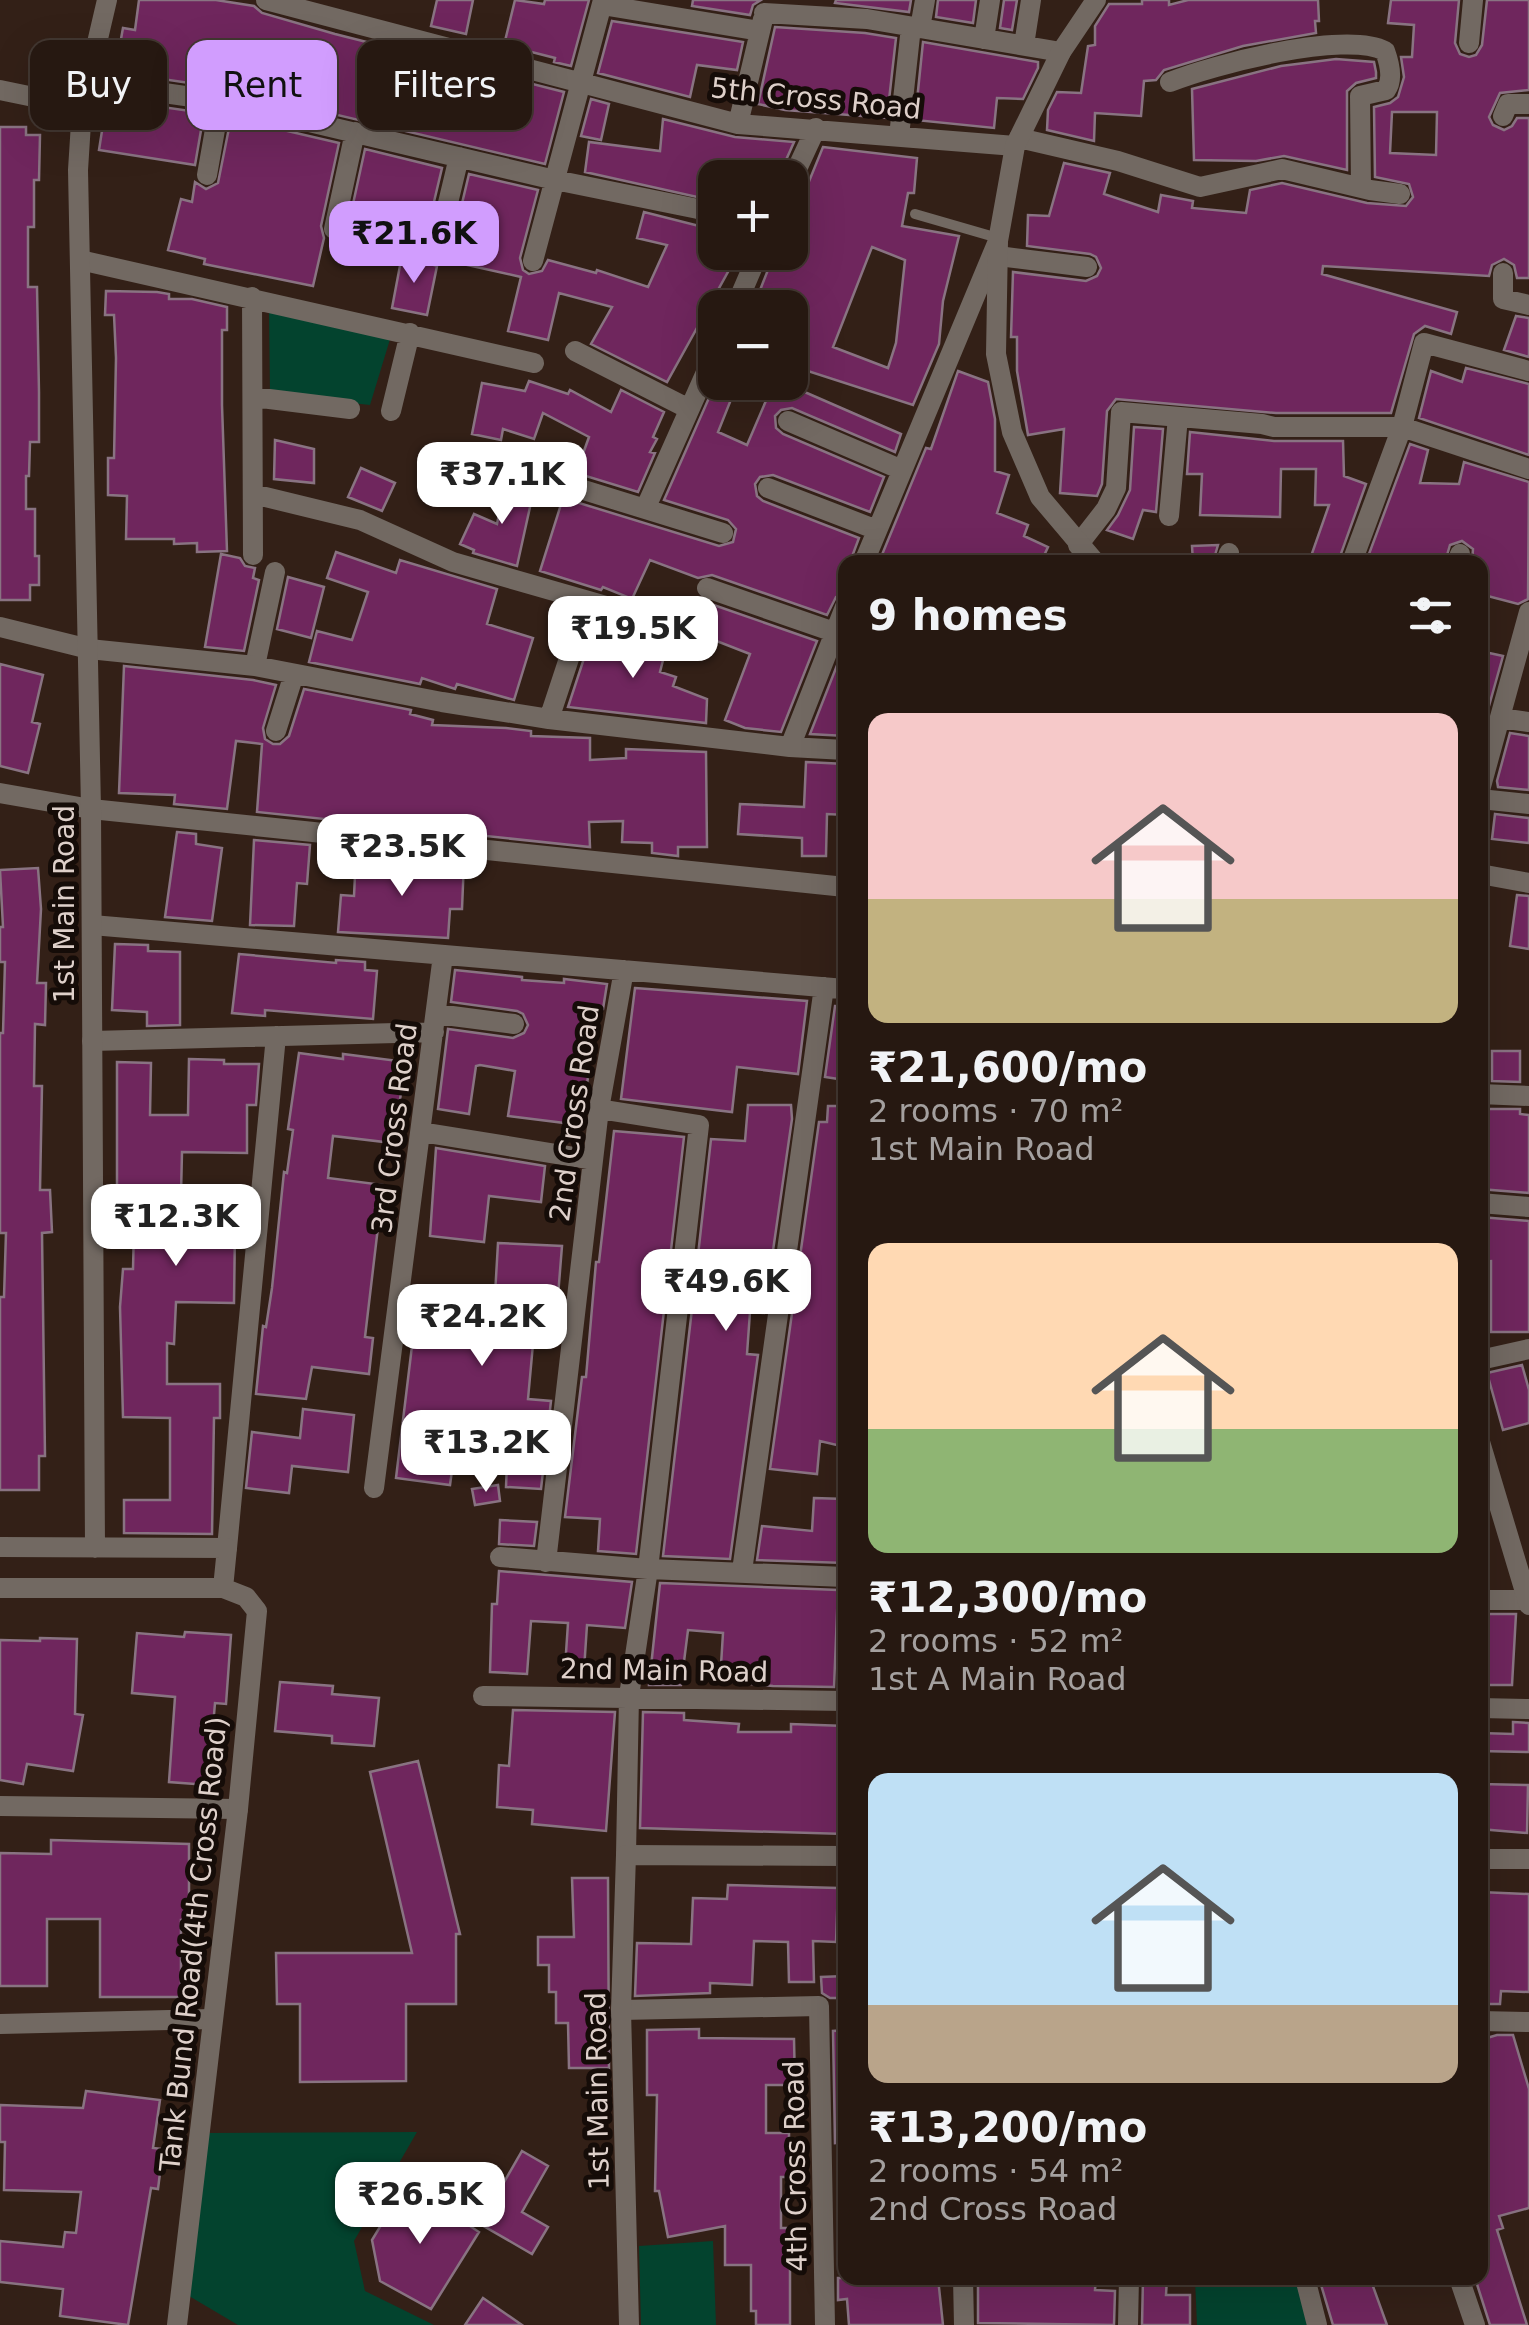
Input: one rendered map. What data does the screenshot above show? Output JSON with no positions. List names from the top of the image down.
{
  "streets": {
    "street": [
      "5th Cross Road",
      "1st Main Road",
      "2nd Cross Road",
      "3rd Cross Road",
      "2nd Main Road",
      "Tank Bund Road(4th Cross Road)",
      "4th Cross Road"
    ]
  },
  "crossings": [
    ["1st Main Road", "2nd Cross Road"],
    ["1st Main Road", "2nd Main Road"],
    ["1st Main Road", "4th Cross Road"]
  ],
  "page": {
    "chip": ["Buy", "Rent", "Filters"],
    "map_buttons": ["+", "−"],
    "price": [
      "₹21.6K",
      "₹37.1K",
      "₹19.5K",
      "₹23.5K",
      "₹12.3K",
      "₹49.6K",
      "₹24.2K",
      "₹13.2K",
      "₹26.5K"
    ],
    "heading": "9 homes",
    "list": [
      {
        "name": "₹21,600/mo",
        "note": "2 rooms · 70 m² · 1st Main Road"
      },
      {
        "name": "₹12,300/mo",
        "note": "2 rooms · 52 m² · 1st A Main Road"
      },
      {
        "name": "₹13,200/mo",
        "note": "2 rooms · 54 m² · 2nd Cross Road"
      }
    ]
  }
}
